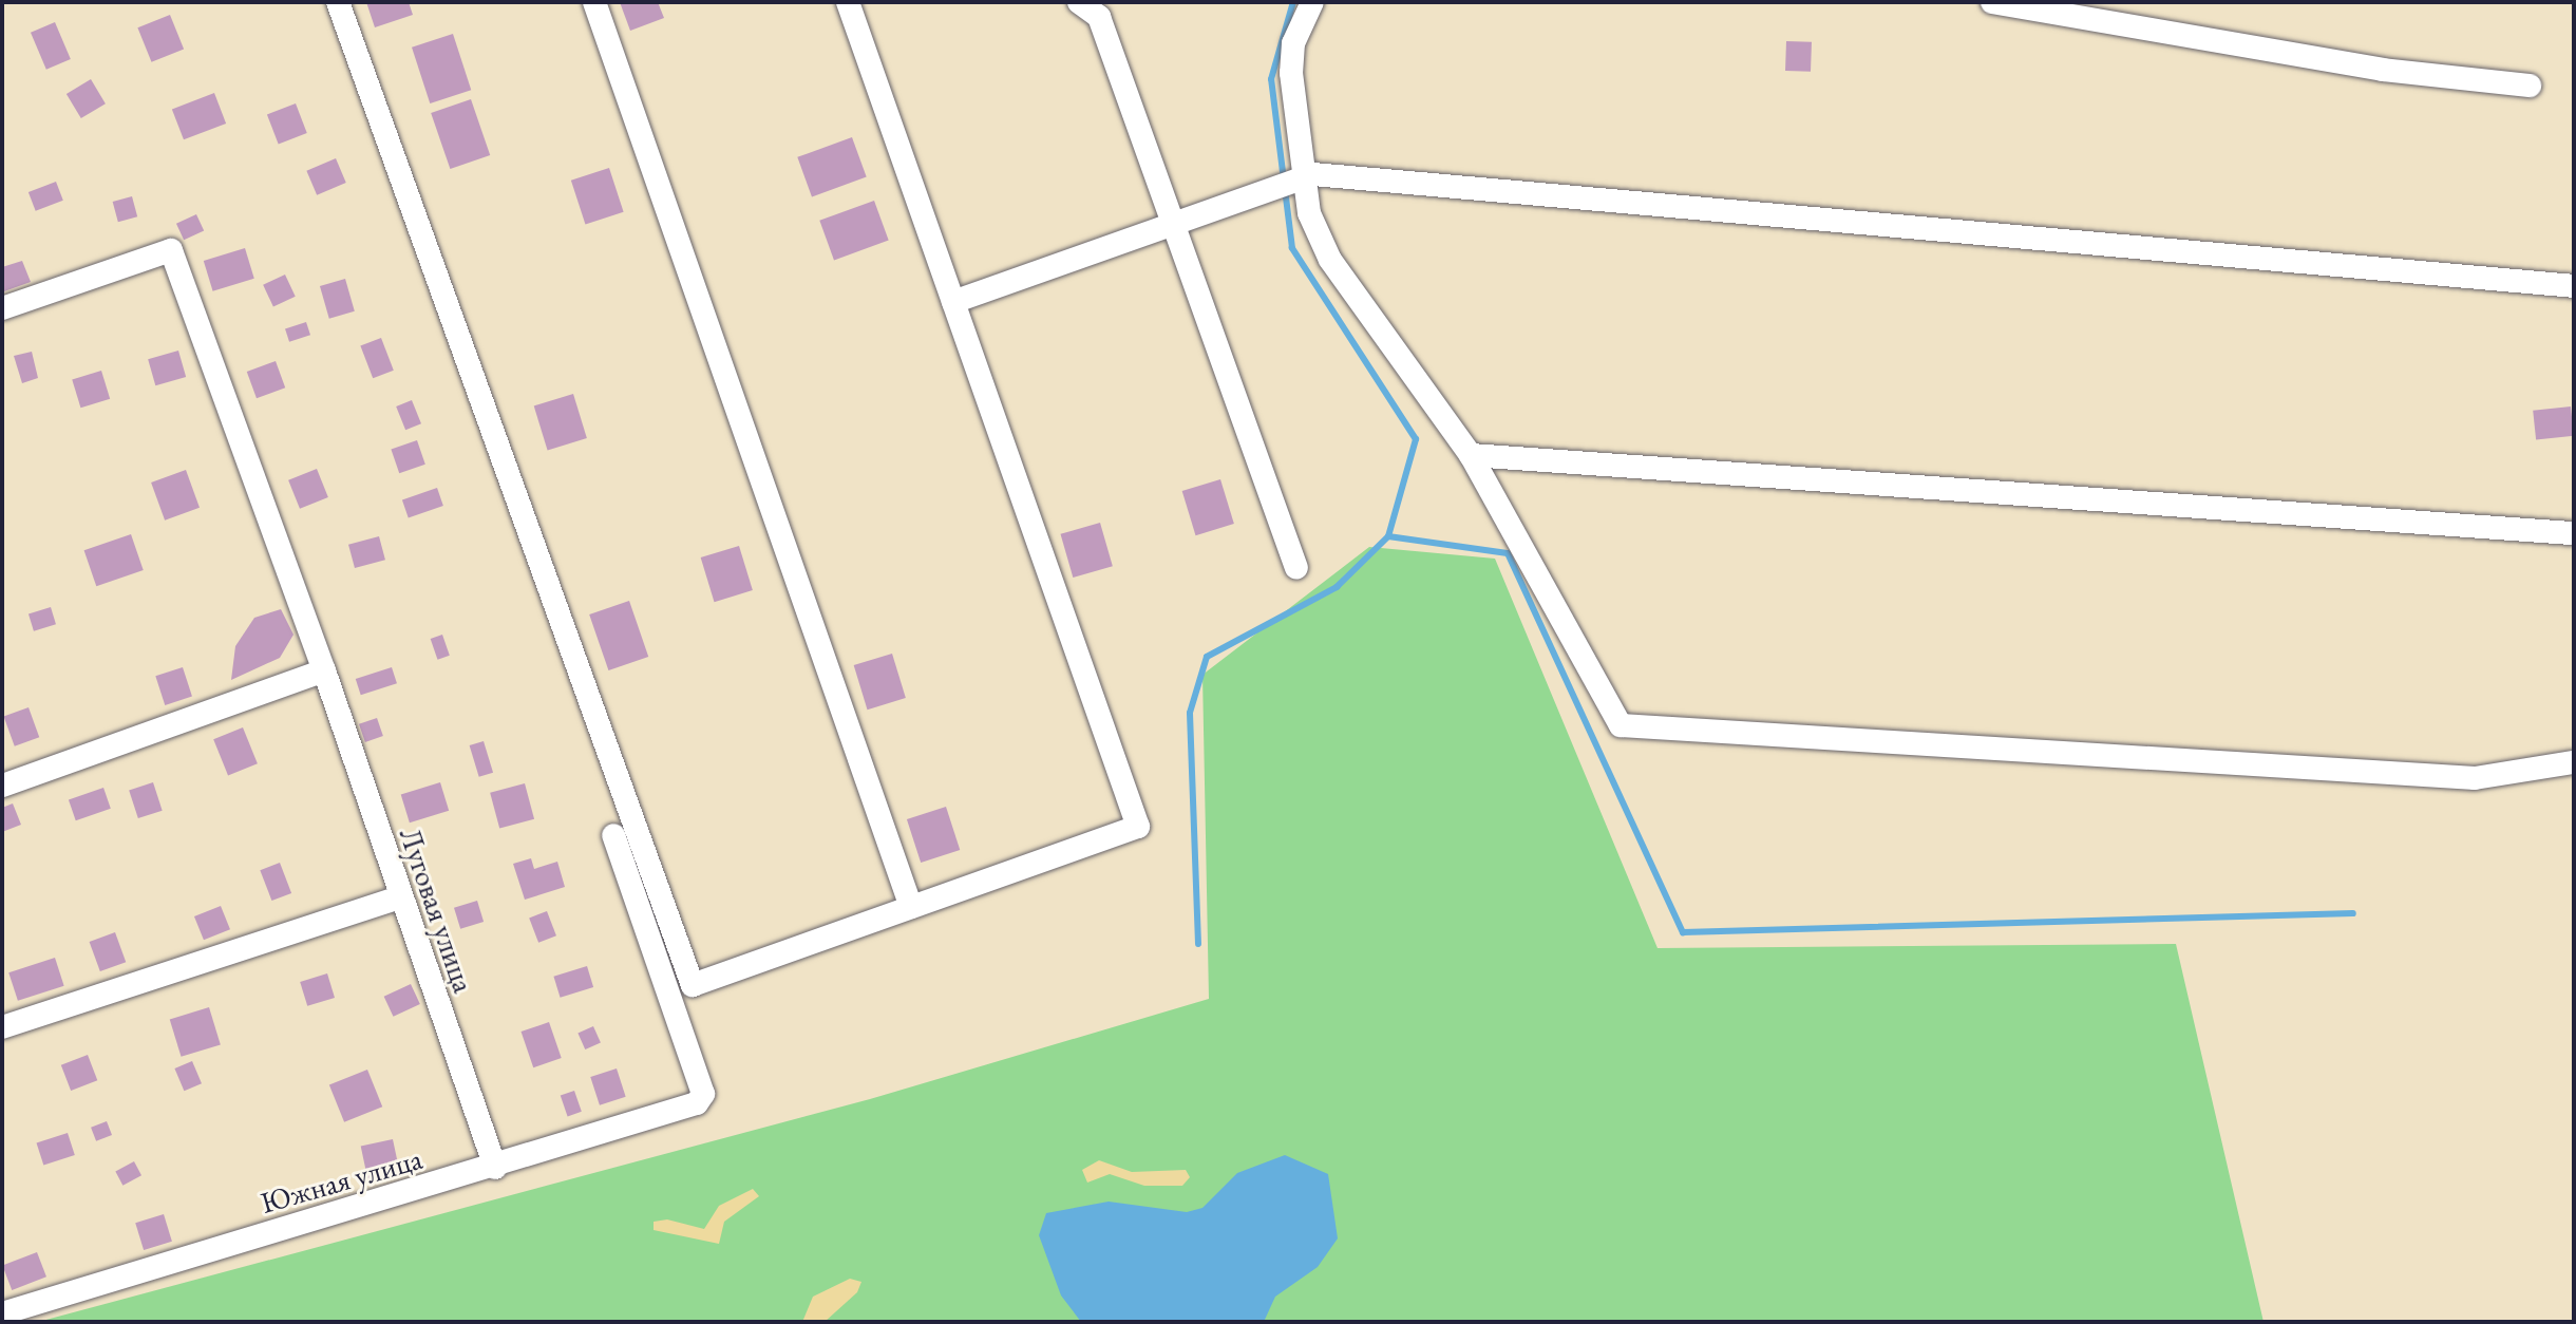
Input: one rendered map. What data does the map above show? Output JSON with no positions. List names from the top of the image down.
{
  "streets": {
    "street": ["Луговая улица", "Южная улица"]
  },
  "crossings": [
    ["Луговая улица", "Южная улица"]
  ]
}
